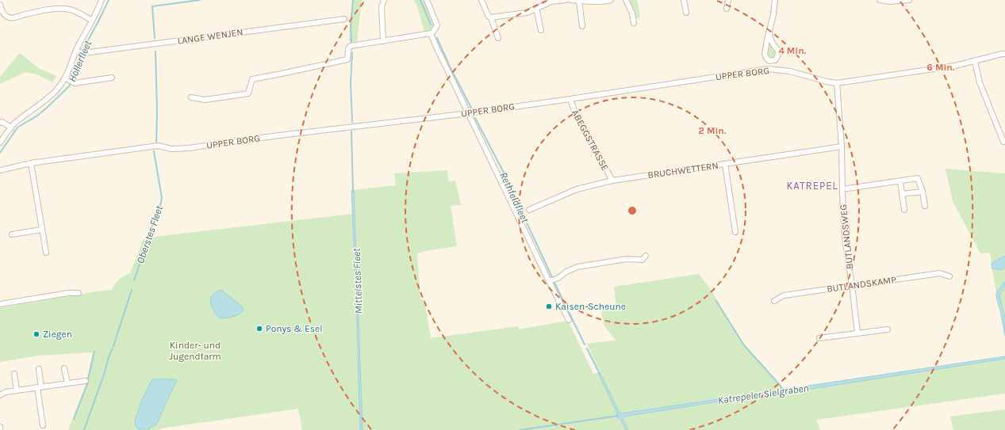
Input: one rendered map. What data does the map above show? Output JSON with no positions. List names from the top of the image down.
{
  "streets": {
    "street": [
      "LANGE WENJEN",
      "UPPER BORG",
      "ABEGGSTRASSE",
      "BRUCHWETTERN",
      "BUTLANDSWEG",
      "BUTLANDSKAMP"
    ]
  },
  "crossings": [
    ["UPPER BORG", "ABEGGSTRASSE"],
    ["UPPER BORG", "BUTLANDSWEG"],
    ["ABEGGSTRASSE", "BRUCHWETTERN"],
    ["BRUCHWETTERN", "BUTLANDSWEG"],
    ["BUTLANDSWEG", "BUTLANDSKAMP"]
  ],
  "districts": ["KATREPEL"],
  "water": [
    "Hollerfleet",
    "Rethfeldfleet",
    "Oberstes Fleet",
    "Mittelstes Fleet",
    "Katrepeler Sielgraben"
  ],
  "parks": ["Kinder- und Jugendfarm"],
  "places": ["Kaisen-Scheune", "Ponys & Esel", "Ziegen"],
  "rings": ["4 Min.", "6 Min.", "2 Min."]
}
